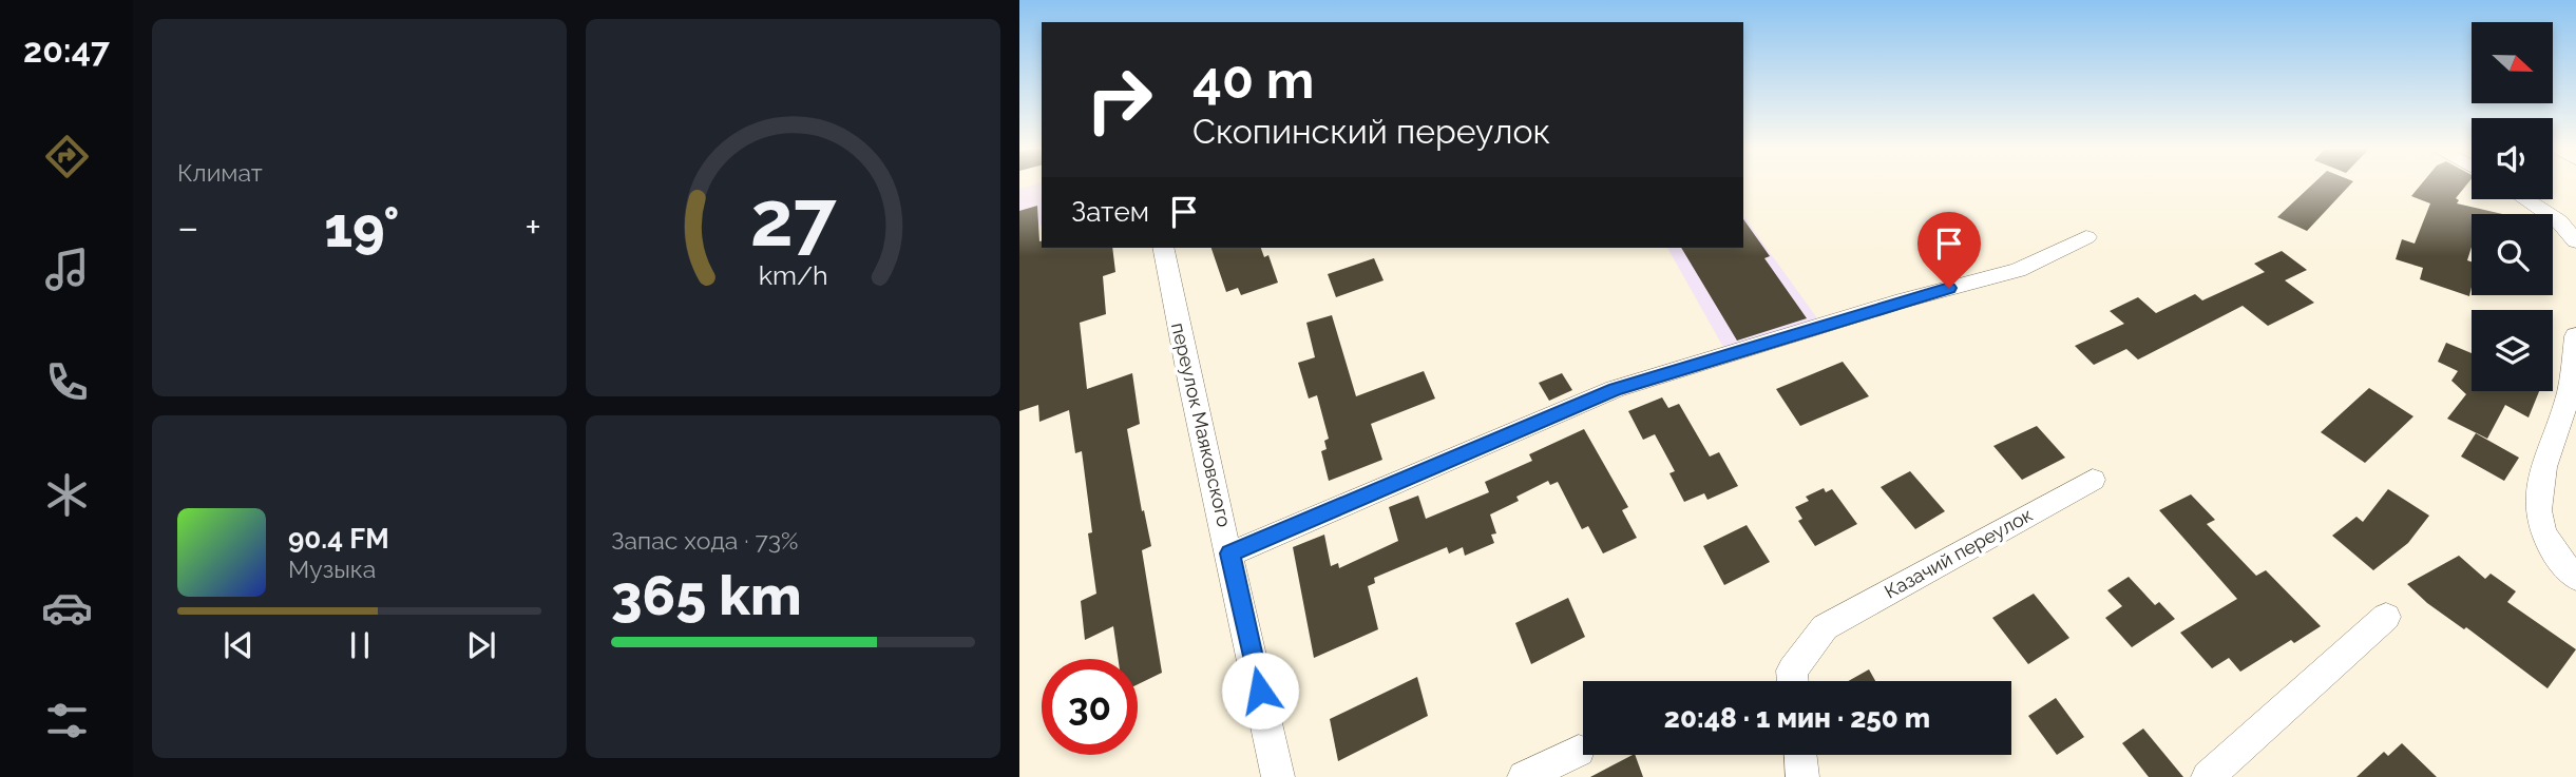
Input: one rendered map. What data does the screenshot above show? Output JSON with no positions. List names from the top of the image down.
{
  "streets": {
    "street": ["переулок Маяковского", "Казачий переулок"]
  },
  "north": "right",
  "page": {
    "tabs": "20:47",
    "tile": [
      "Климат",
      ["Запас хода · 73%", "365 km"]
    ],
    "turn": ["40 m", "Скопинский переулок"],
    "then": "Затем",
    "heat": ["−", "19°", "+"],
    "song": ["90.4 FM", "Музыка"],
    "limit": "30",
    "trip": "20:48 · 1 мин · 250 m",
    "gauge": ["27", "km/h"]
  }
}
